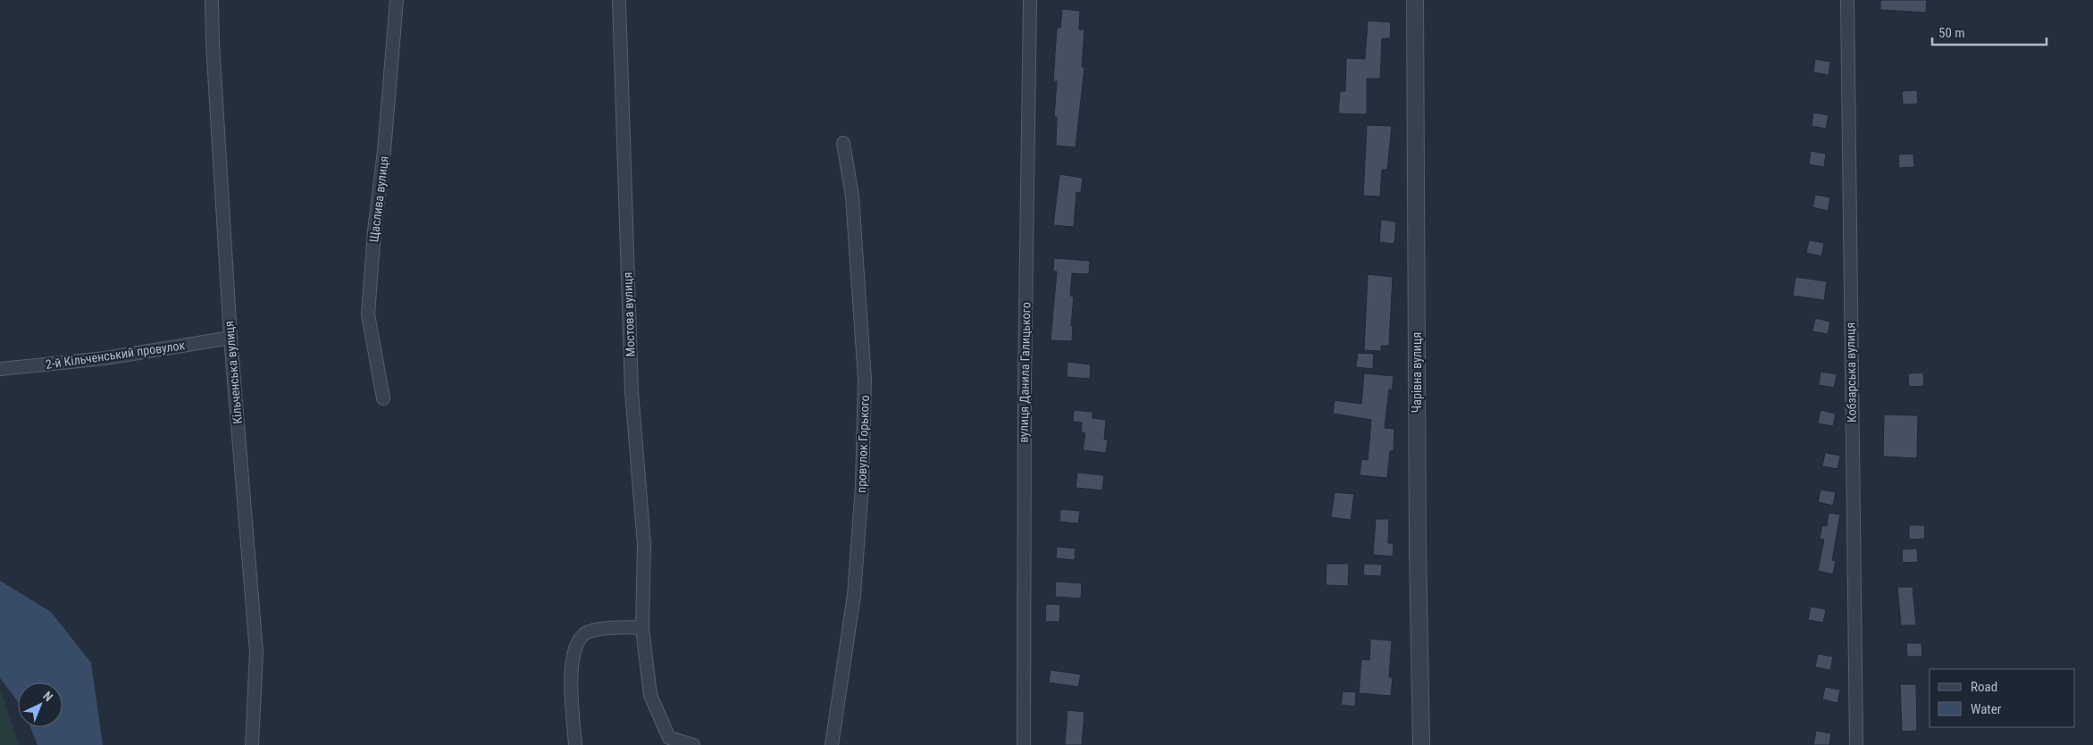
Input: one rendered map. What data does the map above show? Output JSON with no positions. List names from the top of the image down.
{
  "streets": {
    "street": [
      "Щаслива вулиця",
      "Мостова вулиця",
      "2-й Кільченський провулок",
      "Кільченська вулиця",
      "вулиця Данила Галицького",
      "Чарівна вулиця",
      "Кобзарська вулиця",
      "провулок Горького"
    ]
  },
  "crossings": [
    ["2-й Кільченський провулок", "Кільченська вулиця"]
  ],
  "legend": ["Road", "Water"],
  "scale_bar": "50 m",
  "north": "top right"
}
